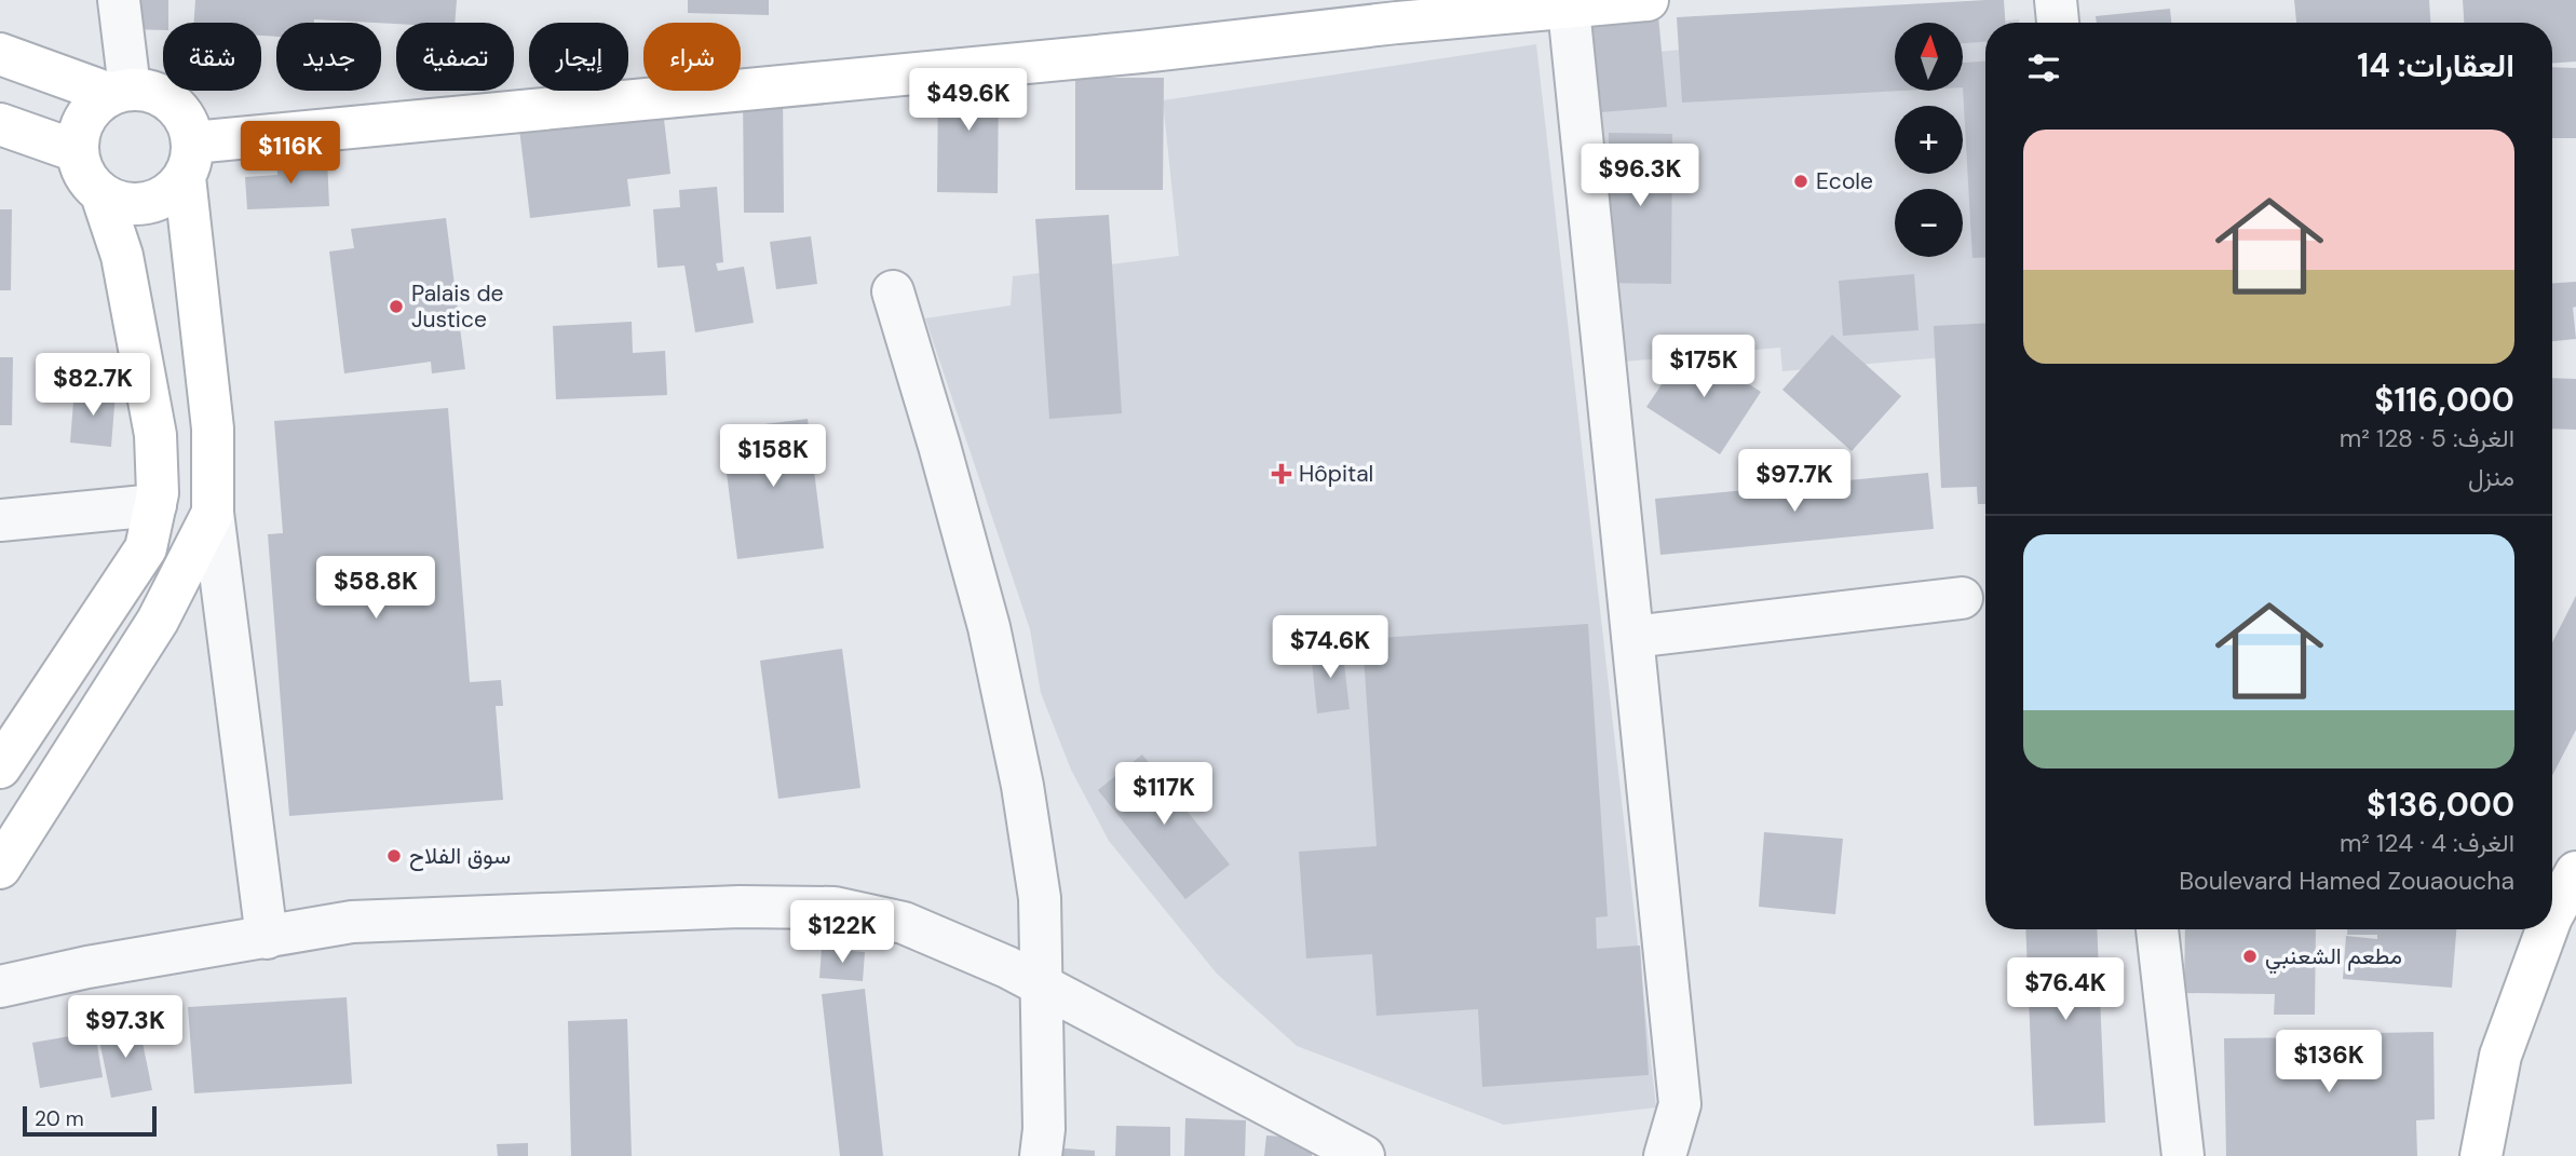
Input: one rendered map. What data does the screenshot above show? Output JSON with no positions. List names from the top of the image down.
{
  "places": {
    "other": [
      "Ecole",
      "Palais de Justice",
      "سوق الفلاح",
      "مطعم الشعنبي"
    ],
    "health": ["Hôpital"]
  },
  "scale_bar": "20 m",
  "north": "top",
  "page": {
    "map_buttons": ["+", "−"],
    "chip": [
      "شراء",
      "إيجار",
      "تصفية",
      "جديد",
      "شقة"
    ],
    "heading": "العقارات: 14",
    "price": [
      "$49.6K",
      "$116K",
      "$96.3K",
      "$175K",
      "$82.7K",
      "$158K",
      "$97.7K",
      "$58.8K",
      "$74.6K",
      "$117K",
      "$122K",
      "$76.4K",
      "$97.3K",
      "$136K"
    ],
    "list": [
      {
        "name": "$116,000",
        "note": "الغرف: 5 · 128 m² · منزل"
      },
      {
        "name": "$136,000",
        "note": "الغرف: 4 · 124 m² · Boulevard Hamed Zouaoucha"
      }
    ],
    "scale": "20 m"
  }
}
